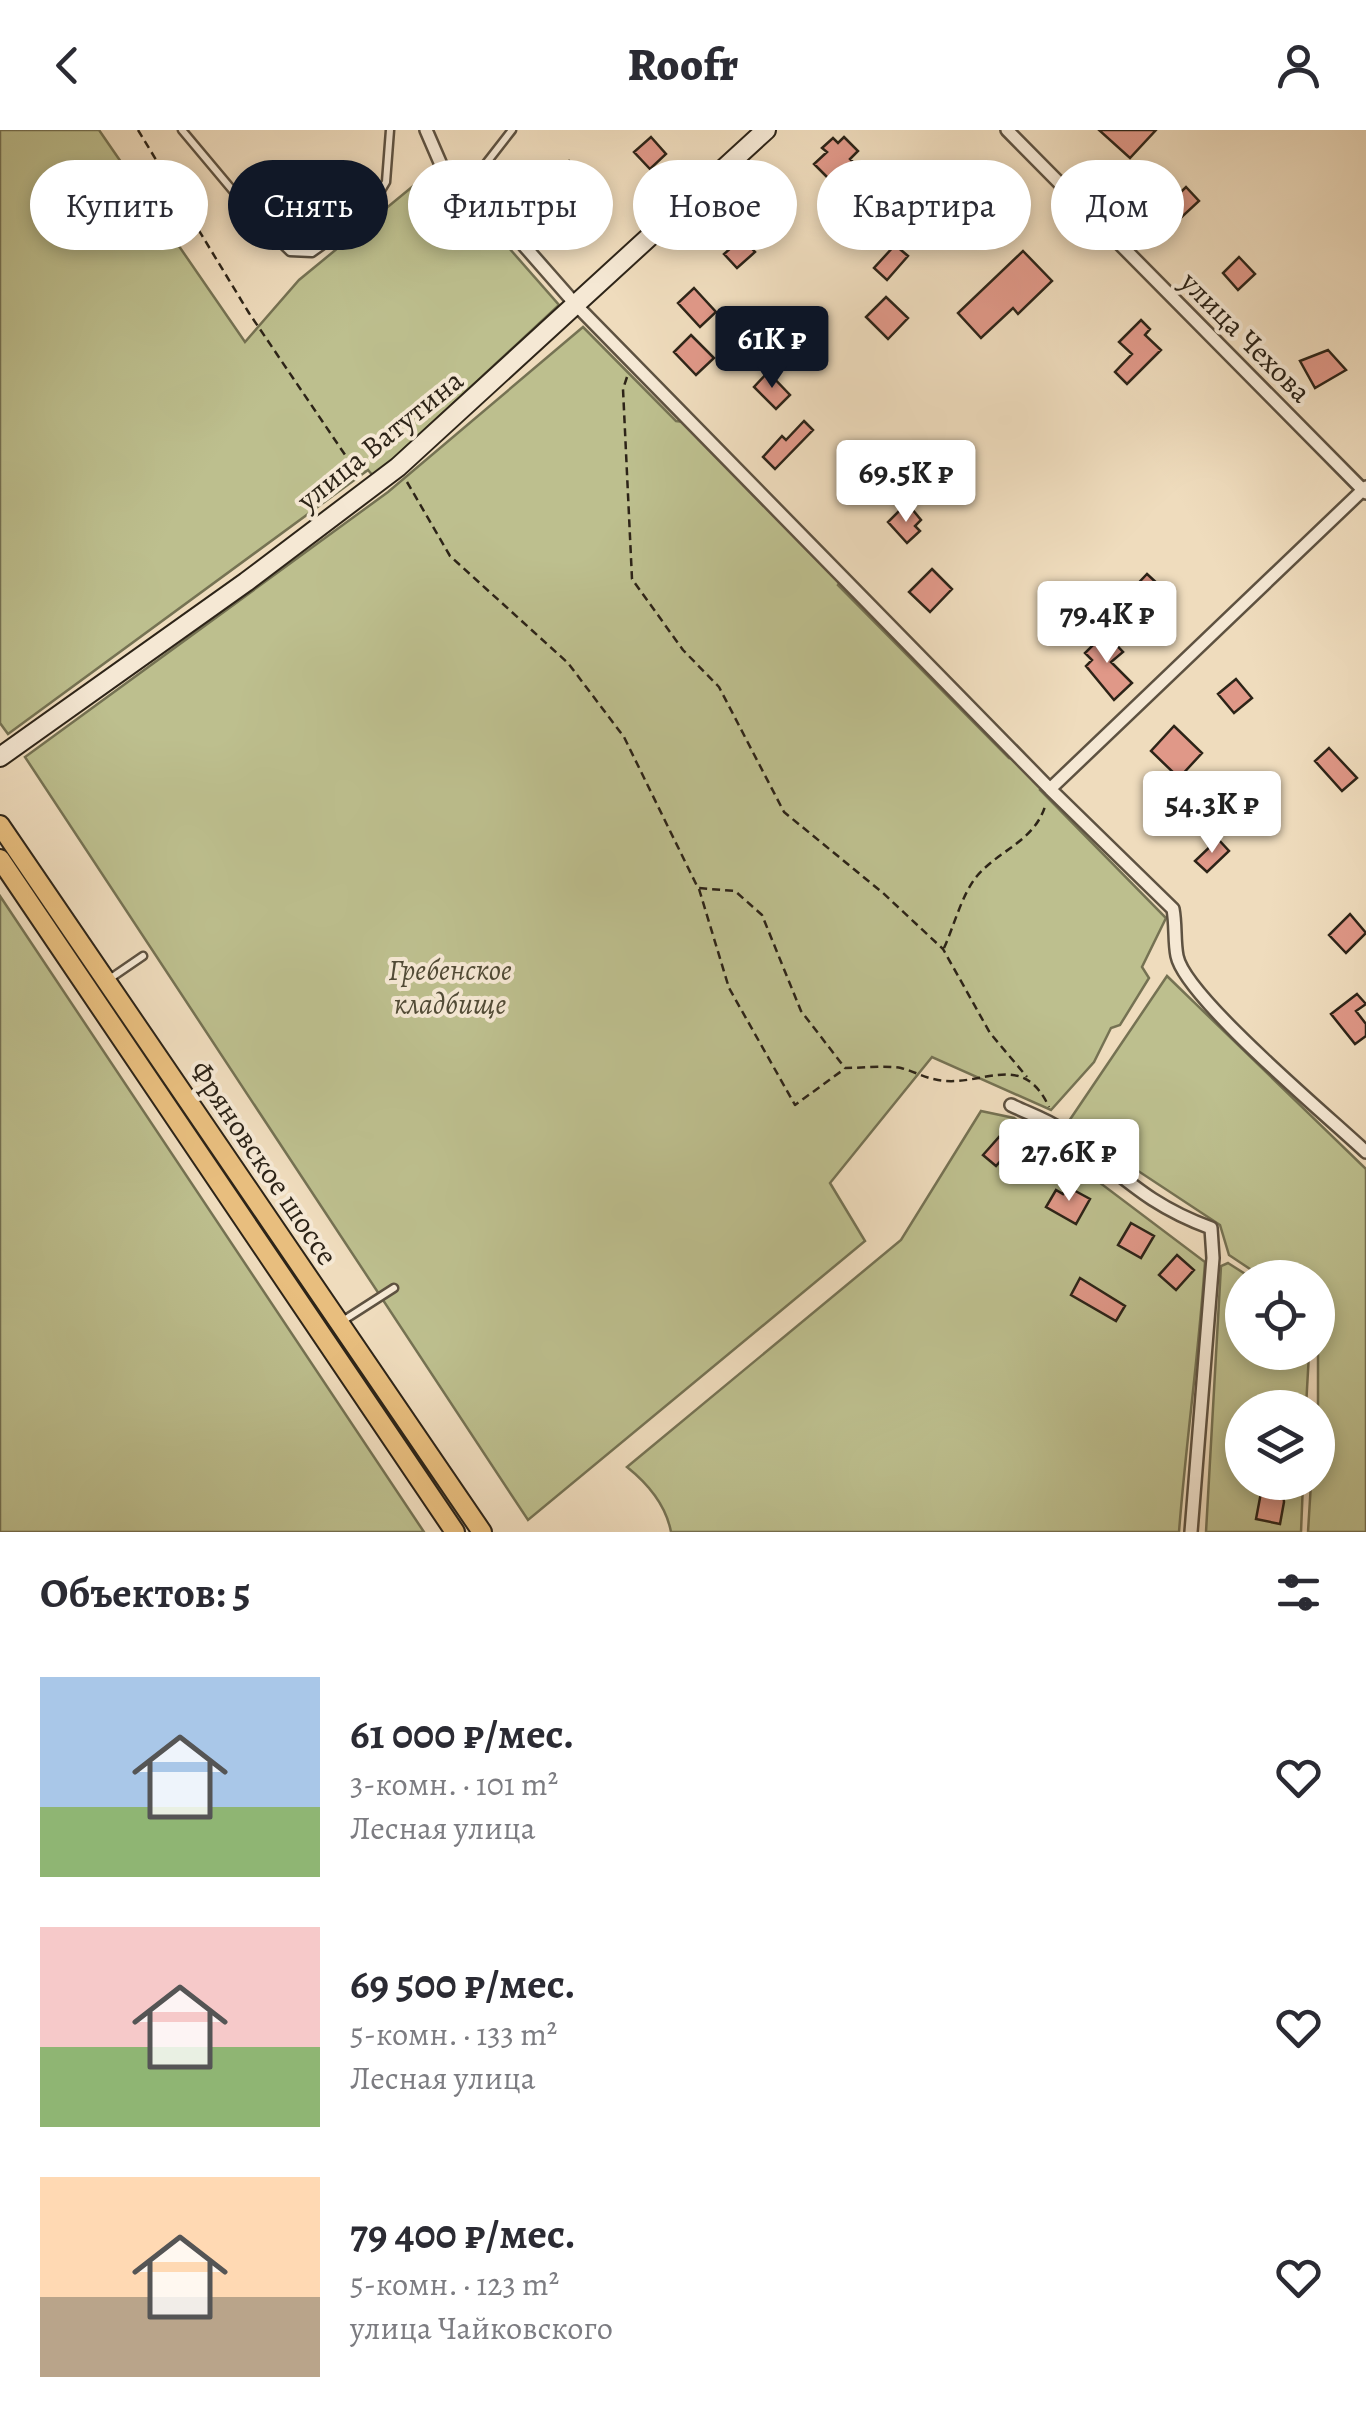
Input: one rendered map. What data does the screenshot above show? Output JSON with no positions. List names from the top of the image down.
{
  "streets": {
    "main road": ["Фряновское шоссе"],
    "street": ["улица Чехова", "улица Ватутина"]
  },
  "parks": ["Гребенское кладбище"],
  "page": {
    "header": "Roofr",
    "chip": [
      "Купить",
      "Снять",
      "Фильтры",
      "Новое",
      "Квартира",
      "Дом"
    ],
    "price": [
      "61K ₽",
      "69.5K ₽",
      "79.4K ₽",
      "54.3K ₽",
      "27.6K ₽"
    ],
    "heading": "Объектов: 5",
    "list": [
      {
        "name": "61 000 ₽/мес.",
        "note": "3-комн. · 101 m² · Лесная улица"
      },
      {
        "name": "69 500 ₽/мес.",
        "note": "5-комн. · 133 m² · Лесная улица"
      },
      {
        "name": "79 400 ₽/мес.",
        "note": "5-комн. · 123 m² · улица Чайковского"
      }
    ]
  }
}
